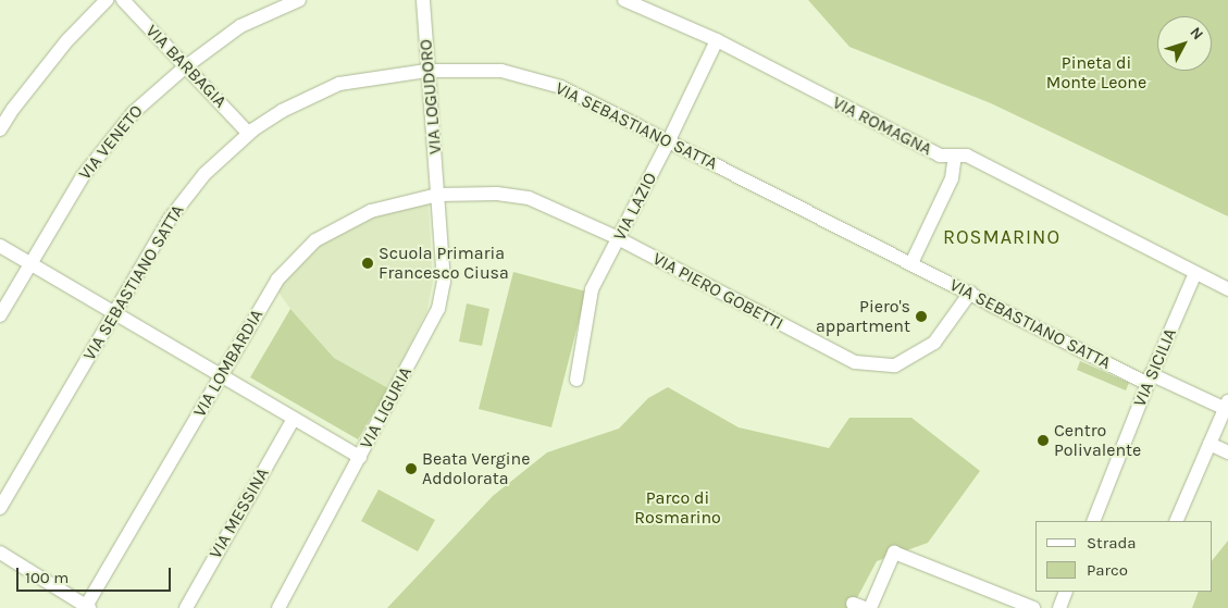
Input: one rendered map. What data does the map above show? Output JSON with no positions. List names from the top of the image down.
{
  "streets": {
    "street": [
      "VIA BARBAGIA",
      "VIA LOGUDORO",
      "VIA SEBASTIANO SATTA",
      "VIA ROMAGNA",
      "VIA VENETO",
      "VIA LAZIO",
      "VIA PIERO GOBETTI",
      "VIA LOMBARDIA",
      "VIA SICILIA",
      "VIA LIGURIA",
      "VIA MESSINA"
    ]
  },
  "crossings": [
    ["VIA BARBAGIA", "VIA SEBASTIANO SATTA"],
    ["VIA BARBAGIA", "VIA VENETO"],
    ["VIA LOGUDORO", "VIA SEBASTIANO SATTA"],
    ["VIA LOGUDORO", "VIA PIERO GOBETTI"],
    ["VIA LOGUDORO", "VIA LOMBARDIA"],
    ["VIA LOGUDORO", "VIA LIGURIA"],
    ["VIA SEBASTIANO SATTA", "VIA LAZIO"],
    ["VIA SEBASTIANO SATTA", "VIA PIERO GOBETTI"],
    ["VIA SEBASTIANO SATTA", "VIA SICILIA"],
    ["VIA ROMAGNA", "VIA LAZIO"],
    ["VIA ROMAGNA", "VIA SICILIA"],
    ["VIA LAZIO", "VIA PIERO GOBETTI"],
    ["VIA PIERO GOBETTI", "VIA LOMBARDIA"],
    ["VIA PIERO GOBETTI", "VIA LIGURIA"],
    ["VIA LOMBARDIA", "VIA LIGURIA"]
  ],
  "districts": ["ROSMARINO"],
  "parks": ["Pineta di Monte Leone", "Parco di Rosmarino"],
  "places": [
    "Scuola Primaria Francesco Ciusa",
    "Piero's appartment",
    "Centro Polivalente",
    "Beata Vergine Addolorata"
  ],
  "legend": ["Strada", "Parco"],
  "scale_bar": "100 m",
  "north": "top right"
}
